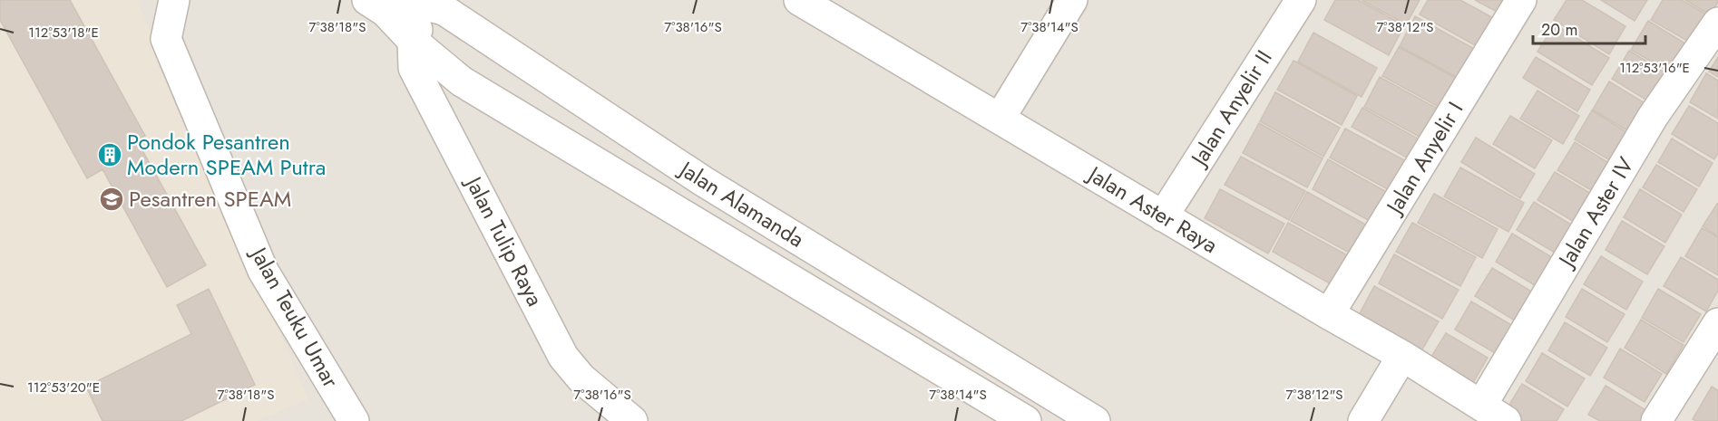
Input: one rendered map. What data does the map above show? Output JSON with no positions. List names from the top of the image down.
{
  "streets": {
    "street": [
      "Jalan Anyelir II",
      "Jalan Anyelir I",
      "Jalan Alamanda",
      "Jalan Aster Raya",
      "Jalan Aster IV",
      "Jalan Tulip Raya",
      "Jalan Teuku Umar"
    ]
  },
  "crossings": [
    ["Jalan Anyelir II", "Jalan Aster Raya"],
    ["Jalan Anyelir I", "Jalan Aster Raya"],
    ["Jalan Alamanda", "Jalan Tulip Raya"],
    ["Jalan Aster Raya", "Jalan Aster IV"]
  ],
  "places": {
    "building": ["Pondok Pesantren Modern SPEAM Putra"],
    "school or university": ["Pesantren SPEAM"]
  },
  "scale_bar": "20 m",
  "coordinates": [
    "7°38'18\"S",
    "7°38'16\"S",
    "7°38'14\"S",
    "7°38'12\"S",
    "112°53'18\"E",
    "112°53'16\"E",
    "112°53'20\"E"
  ]
}
